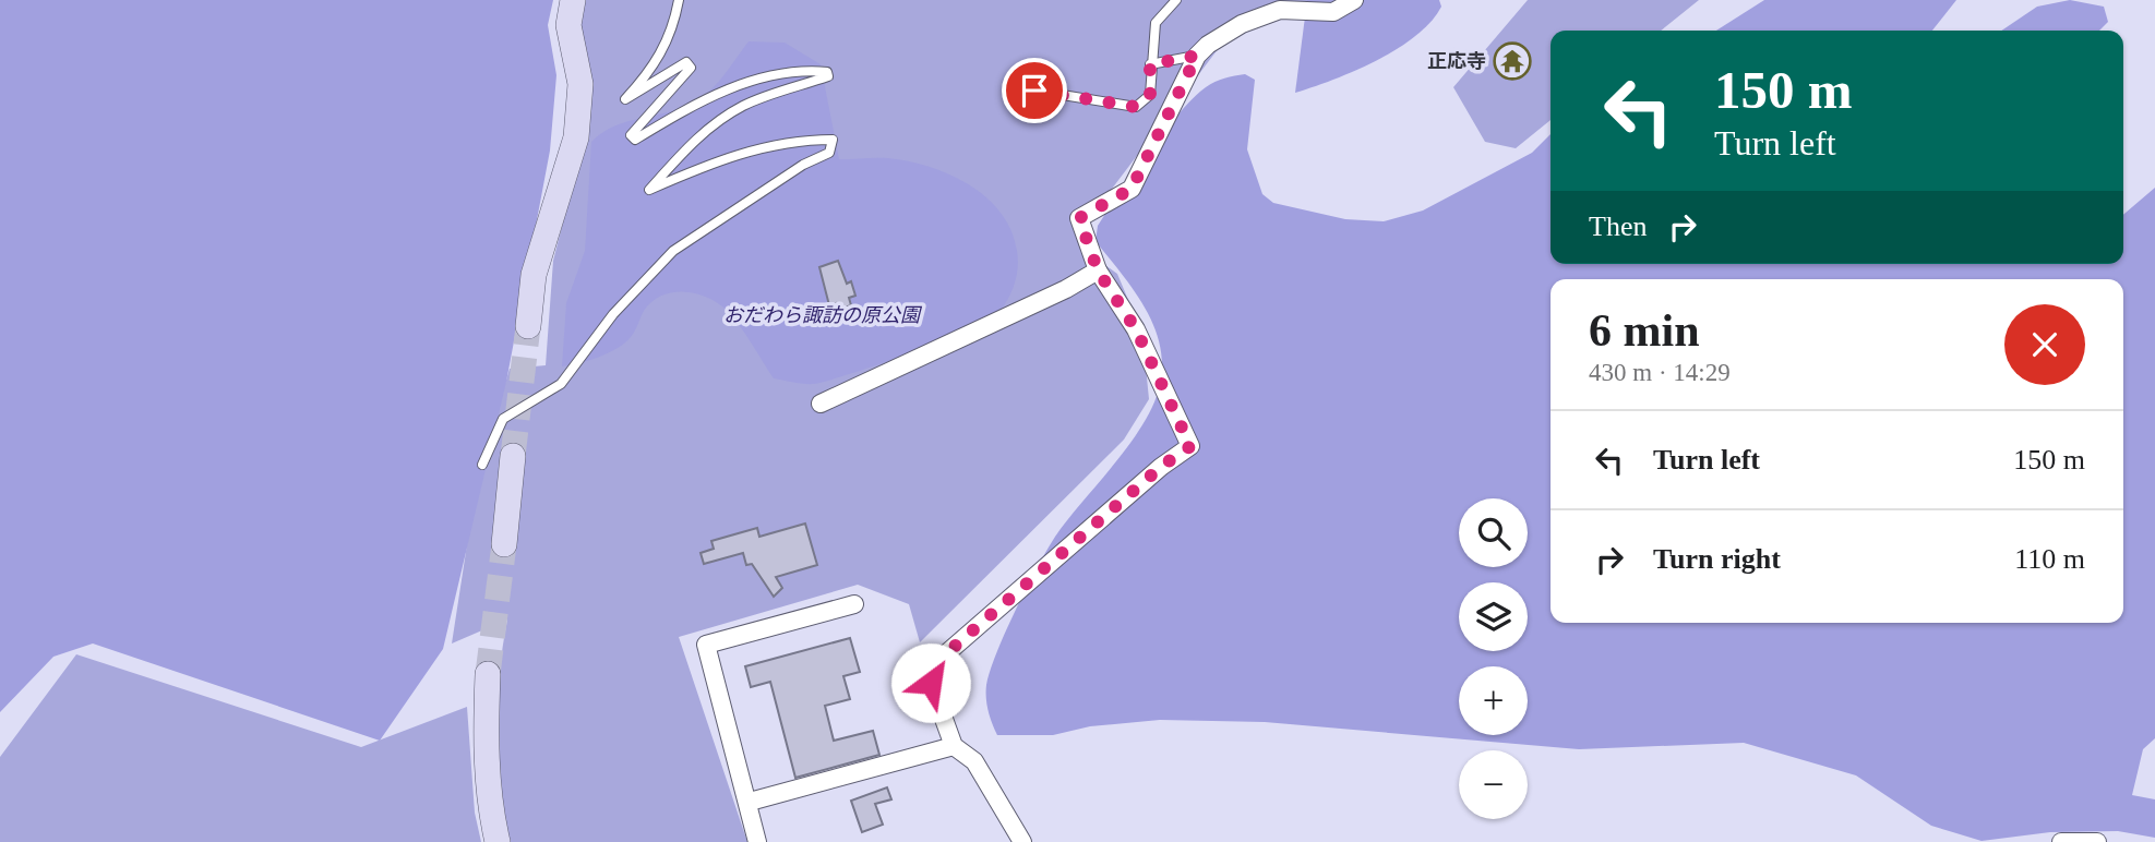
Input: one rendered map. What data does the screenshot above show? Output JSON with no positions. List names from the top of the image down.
{
  "parks": ["おだわら諏訪の原公園"],
  "places": {
    "temple": ["正応寺"]
  },
  "page": {
    "turn": ["150 m", "Turn left"],
    "then": "Then",
    "heading": ["6 min", "430 m · 14:29"],
    "list": [
      {
        "name": "Turn left",
        "value": "150 m"
      },
      {
        "name": "Turn right",
        "value": "110 m"
      }
    ],
    "map_buttons": ["+", "−"]
  }
}
